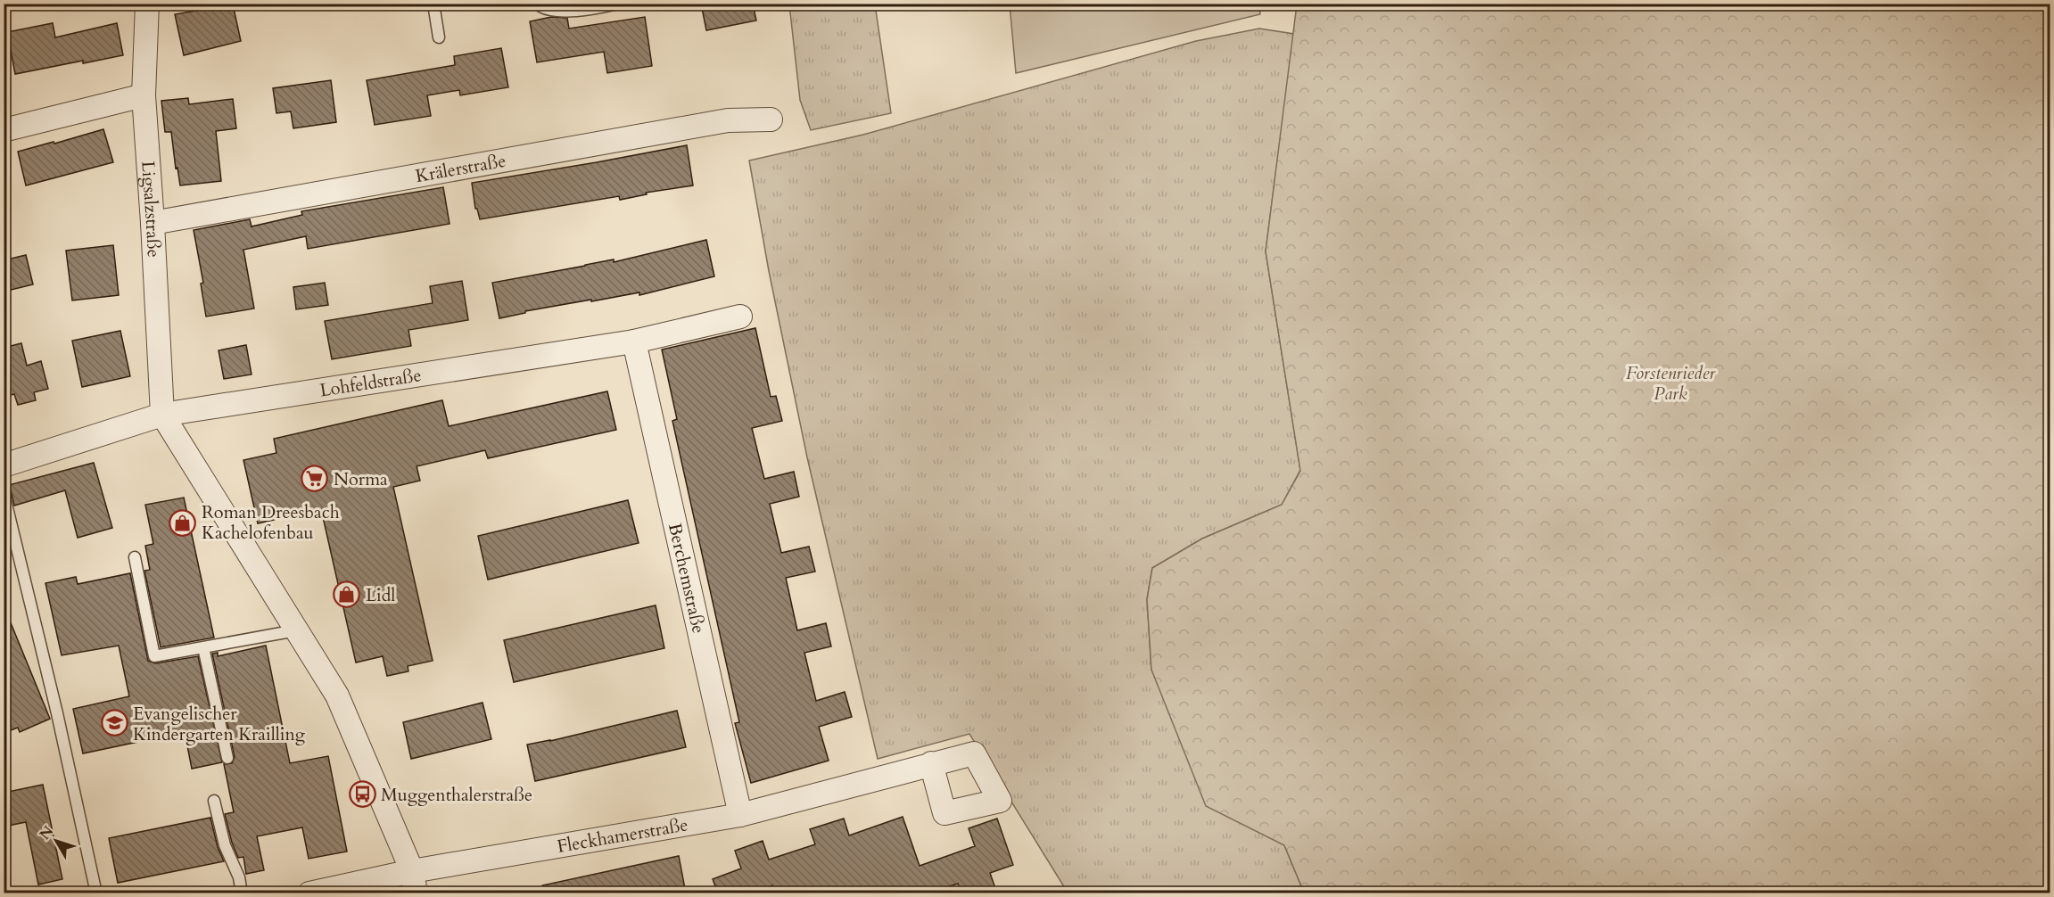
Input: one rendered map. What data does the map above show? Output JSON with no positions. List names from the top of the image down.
{
  "streets": {
    "street": [
      "Krälerstraße",
      "Ligsalzstraße",
      "Lohfeldstraße",
      "Berchemstraße",
      "Fleckhamerstraße"
    ]
  },
  "crossings": [
    ["Krälerstraße", "Ligsalzstraße"],
    ["Ligsalzstraße", "Lohfeldstraße"],
    ["Lohfeldstraße", "Berchemstraße"],
    ["Berchemstraße", "Fleckhamerstraße"]
  ],
  "parks": ["Forstenrieder Park"],
  "places": {
    "supermarket": ["Norma"],
    "shop": ["Roman Dreesbach Kachelofenbau", "Lidl"],
    "school or university": ["Evangelischer Kindergarten Krailling"],
    "bus stop": ["Muggenthalerstraße"]
  },
  "north": "top left"
}
